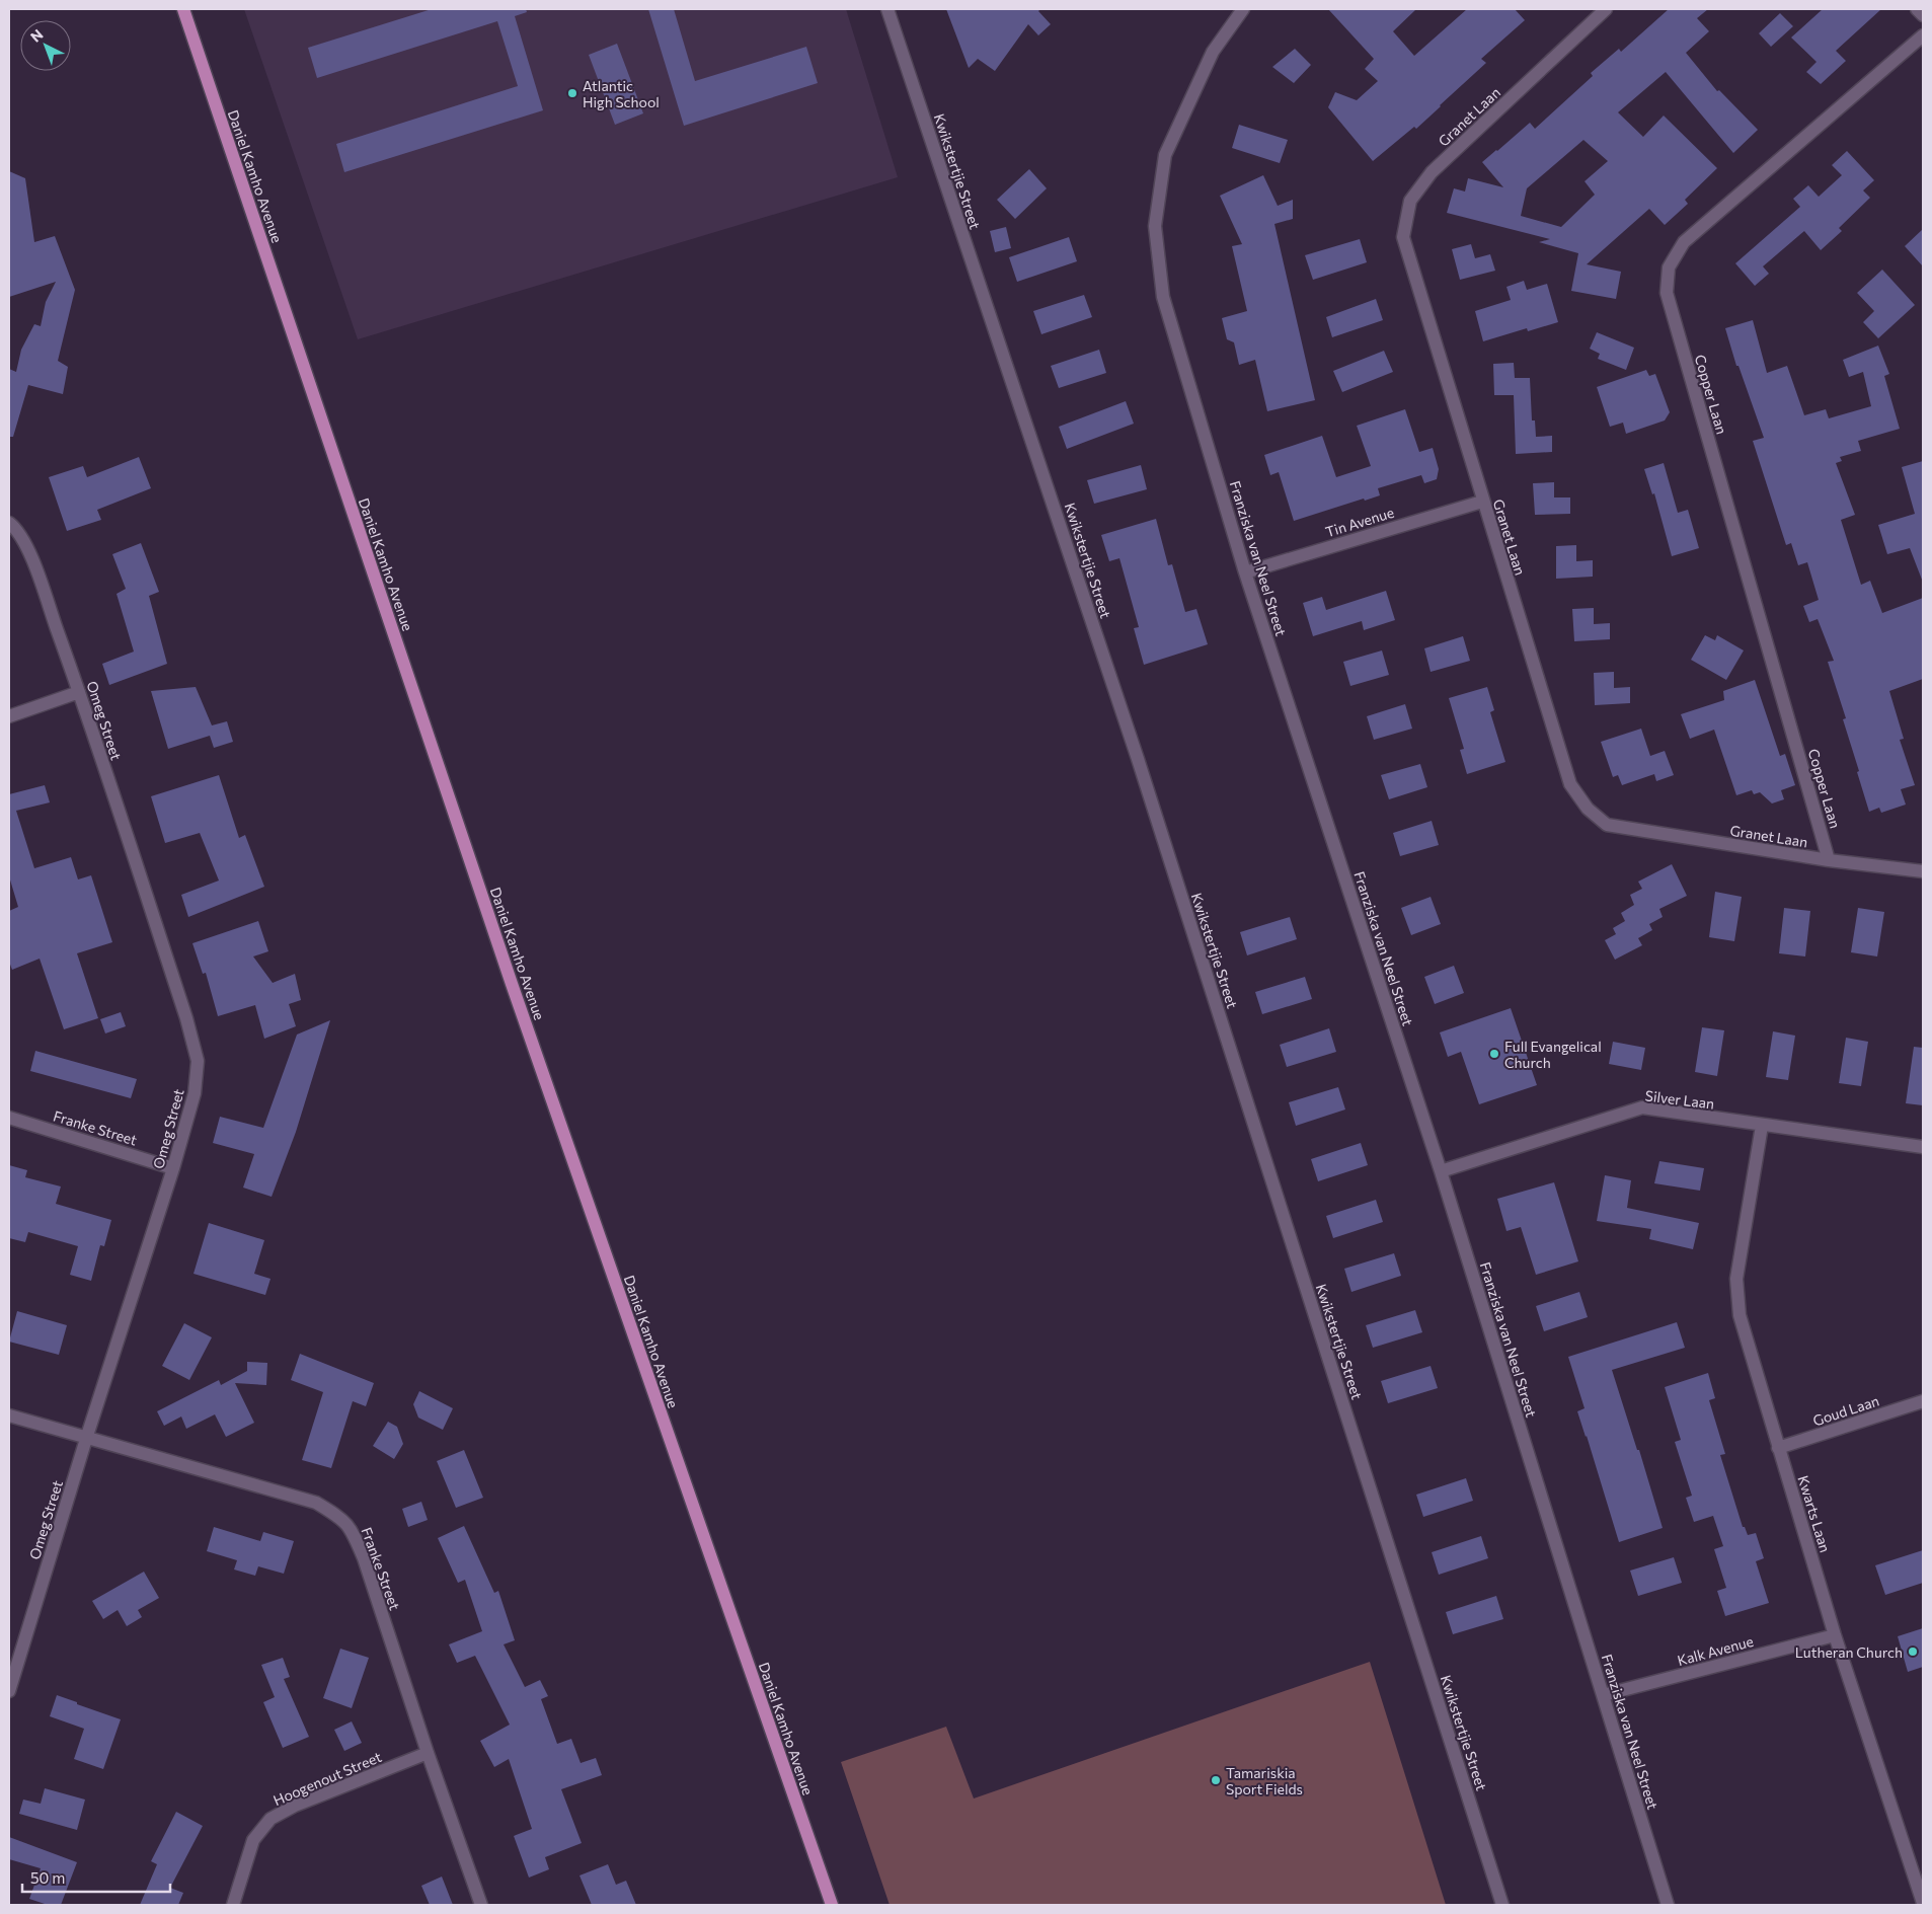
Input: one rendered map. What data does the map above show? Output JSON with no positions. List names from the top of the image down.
{
  "streets": {
    "main road": ["Daniel Kamho Avenue"],
    "street": [
      "Granet Laan",
      "Kwikstertjie Street",
      "Copper Laan",
      "Tin Avenue",
      "Franziska van Neel Street",
      "Omeg Street",
      "Silver Laan",
      "Franke Street",
      "Goud Laan",
      "Kwarts Laan",
      "Kalk Avenue",
      "Hoogenout Street"
    ]
  },
  "crossings": [
    ["Granet Laan", "Copper Laan"],
    ["Granet Laan", "Tin Avenue"],
    ["Tin Avenue", "Franziska van Neel Street"],
    ["Franziska van Neel Street", "Silver Laan"],
    ["Franziska van Neel Street", "Kalk Avenue"],
    ["Omeg Street", "Franke Street"],
    ["Silver Laan", "Kwarts Laan"],
    ["Franke Street", "Hoogenout Street"],
    ["Goud Laan", "Kwarts Laan"],
    ["Kwarts Laan", "Kalk Avenue"]
  ],
  "places": [
    "Atlantic High School",
    "Full Evangelical Church",
    "Lutheran Church",
    "Tamariskia Sport Fields"
  ],
  "scale_bar": "50 m",
  "north": "top left"
}
